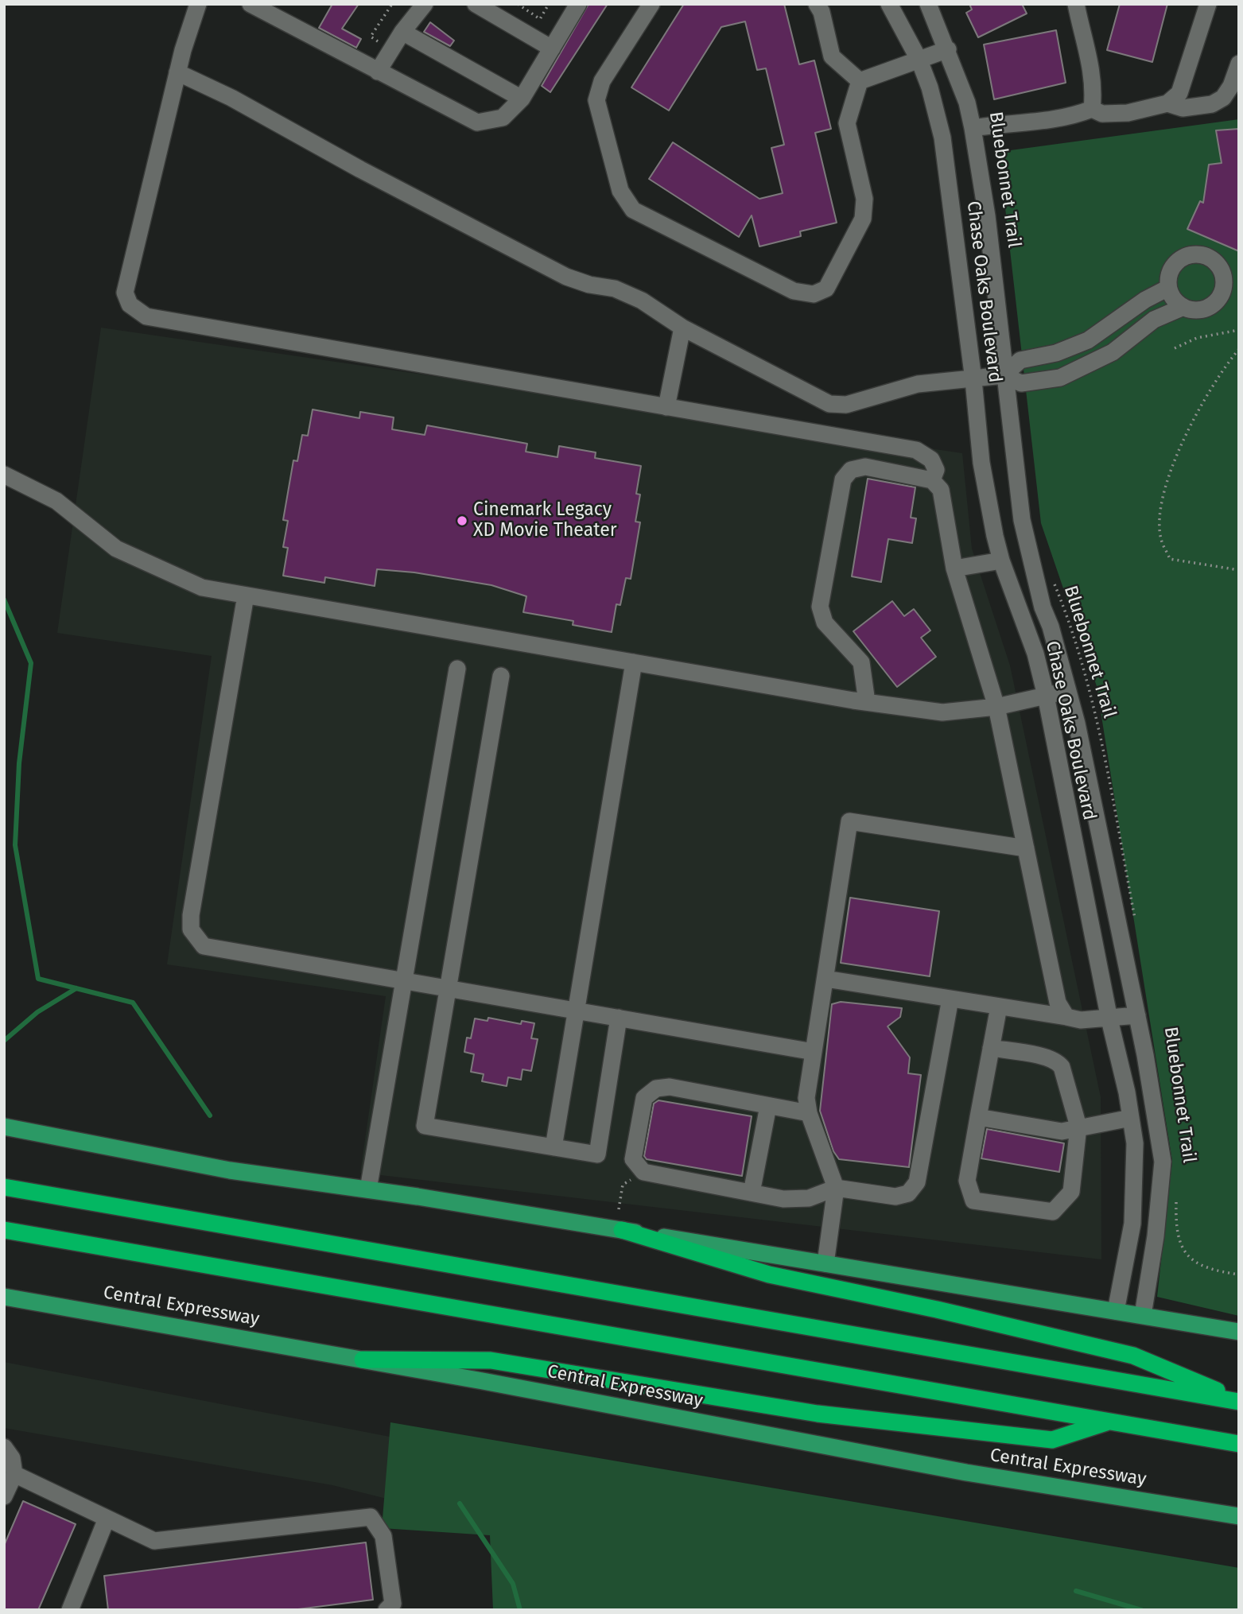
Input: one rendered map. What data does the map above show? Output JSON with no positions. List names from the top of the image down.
{
  "streets": {
    "main road": ["Central Expressway"],
    "street": ["Chase Oaks Boulevard"],
    "path": ["Bluebonnet Trail"]
  },
  "places": ["Cinemark Legacy XD Movie Theater"]
}
